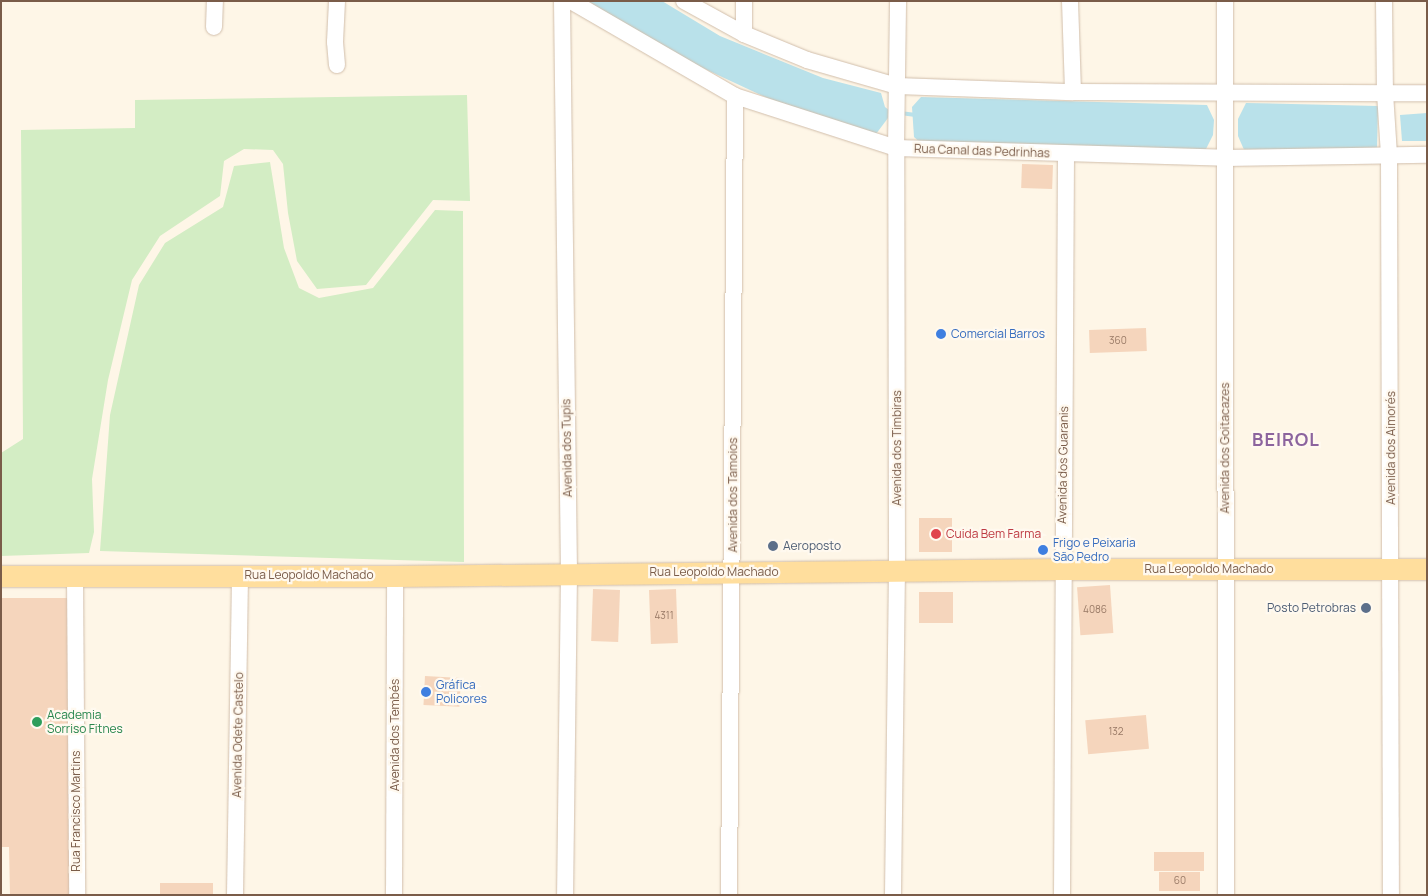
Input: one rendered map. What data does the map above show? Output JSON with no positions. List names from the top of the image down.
{
  "streets": {
    "main road": ["Rua Leopoldo Machado"],
    "street": [
      "Rua Canal das Pedrinhas",
      "Avenida dos Tupis",
      "Avenida dos Timbiras",
      "Avenida dos Goitacazes",
      "Avenida dos Aimorés",
      "Avenida dos Guaranis",
      "Avenida dos Tamoios",
      "Avenida Odete Castelo",
      "Avenida dos Tembés",
      "Rua Francisco Martins"
    ]
  },
  "crossings": [
    ["Rua Canal das Pedrinhas", "Avenida dos Timbiras"],
    ["Rua Canal das Pedrinhas", "Avenida dos Goitacazes"],
    ["Rua Canal das Pedrinhas", "Avenida dos Aimorés"],
    ["Rua Canal das Pedrinhas", "Avenida dos Guaranis"],
    ["Rua Canal das Pedrinhas", "Avenida dos Tamoios"],
    ["Avenida dos Tupis", "Rua Leopoldo Machado"],
    ["Avenida dos Timbiras", "Rua Leopoldo Machado"],
    ["Avenida dos Goitacazes", "Rua Leopoldo Machado"],
    ["Avenida dos Aimorés", "Rua Leopoldo Machado"],
    ["Avenida dos Guaranis", "Rua Leopoldo Machado"],
    ["Avenida dos Tamoios", "Rua Leopoldo Machado"],
    ["Rua Leopoldo Machado", "Avenida Odete Castelo"],
    ["Rua Leopoldo Machado", "Avenida dos Tembés"],
    ["Rua Leopoldo Machado", "Rua Francisco Martins"]
  ],
  "districts": ["BEIROL"],
  "places": [
    "Comercial Barros",
    "Cuida Bem Farma",
    "Aeroposto",
    "Frigo e Peixaria São Pedro",
    "Posto Petrobras",
    "Gráfica Policores",
    "Academia Sorriso Fitnes"
  ],
  "house_numbers": [
    "360",
    "4086",
    "4311",
    "132",
    "60"
  ]
}
